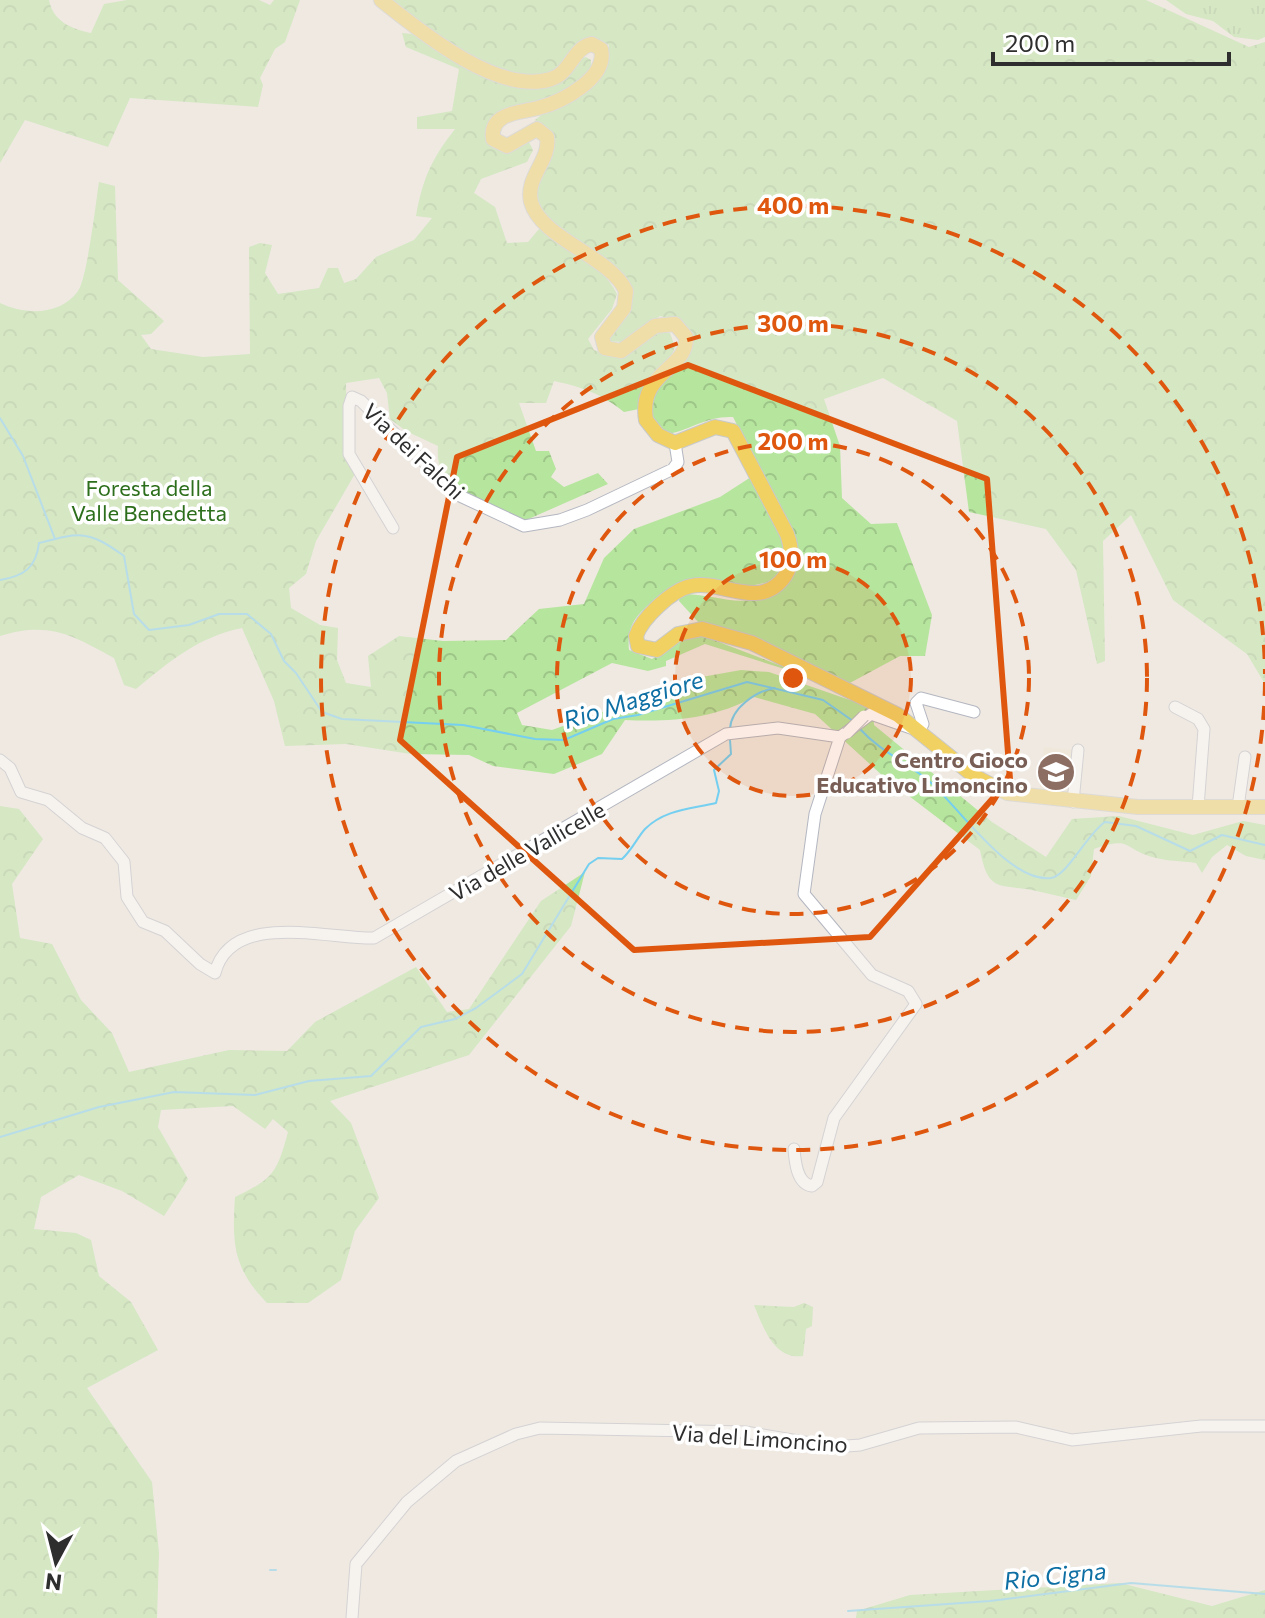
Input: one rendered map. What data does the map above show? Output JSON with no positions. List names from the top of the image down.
{
  "streets": {
    "street": ["Via dei Falchi", "Via delle Vallicelle", "Via del Limoncino"]
  },
  "water": ["Rio Maggiore", "Rio Cigna"],
  "parks": ["Foresta della Valle Benedetta"],
  "places": {
    "school or university": ["Centro Gioco Educativo Limoncino"]
  },
  "scale_bar": "200 m",
  "north": "bottom",
  "rings": [
    "400 m",
    "300 m",
    "200 m",
    "100 m"
  ]
}
